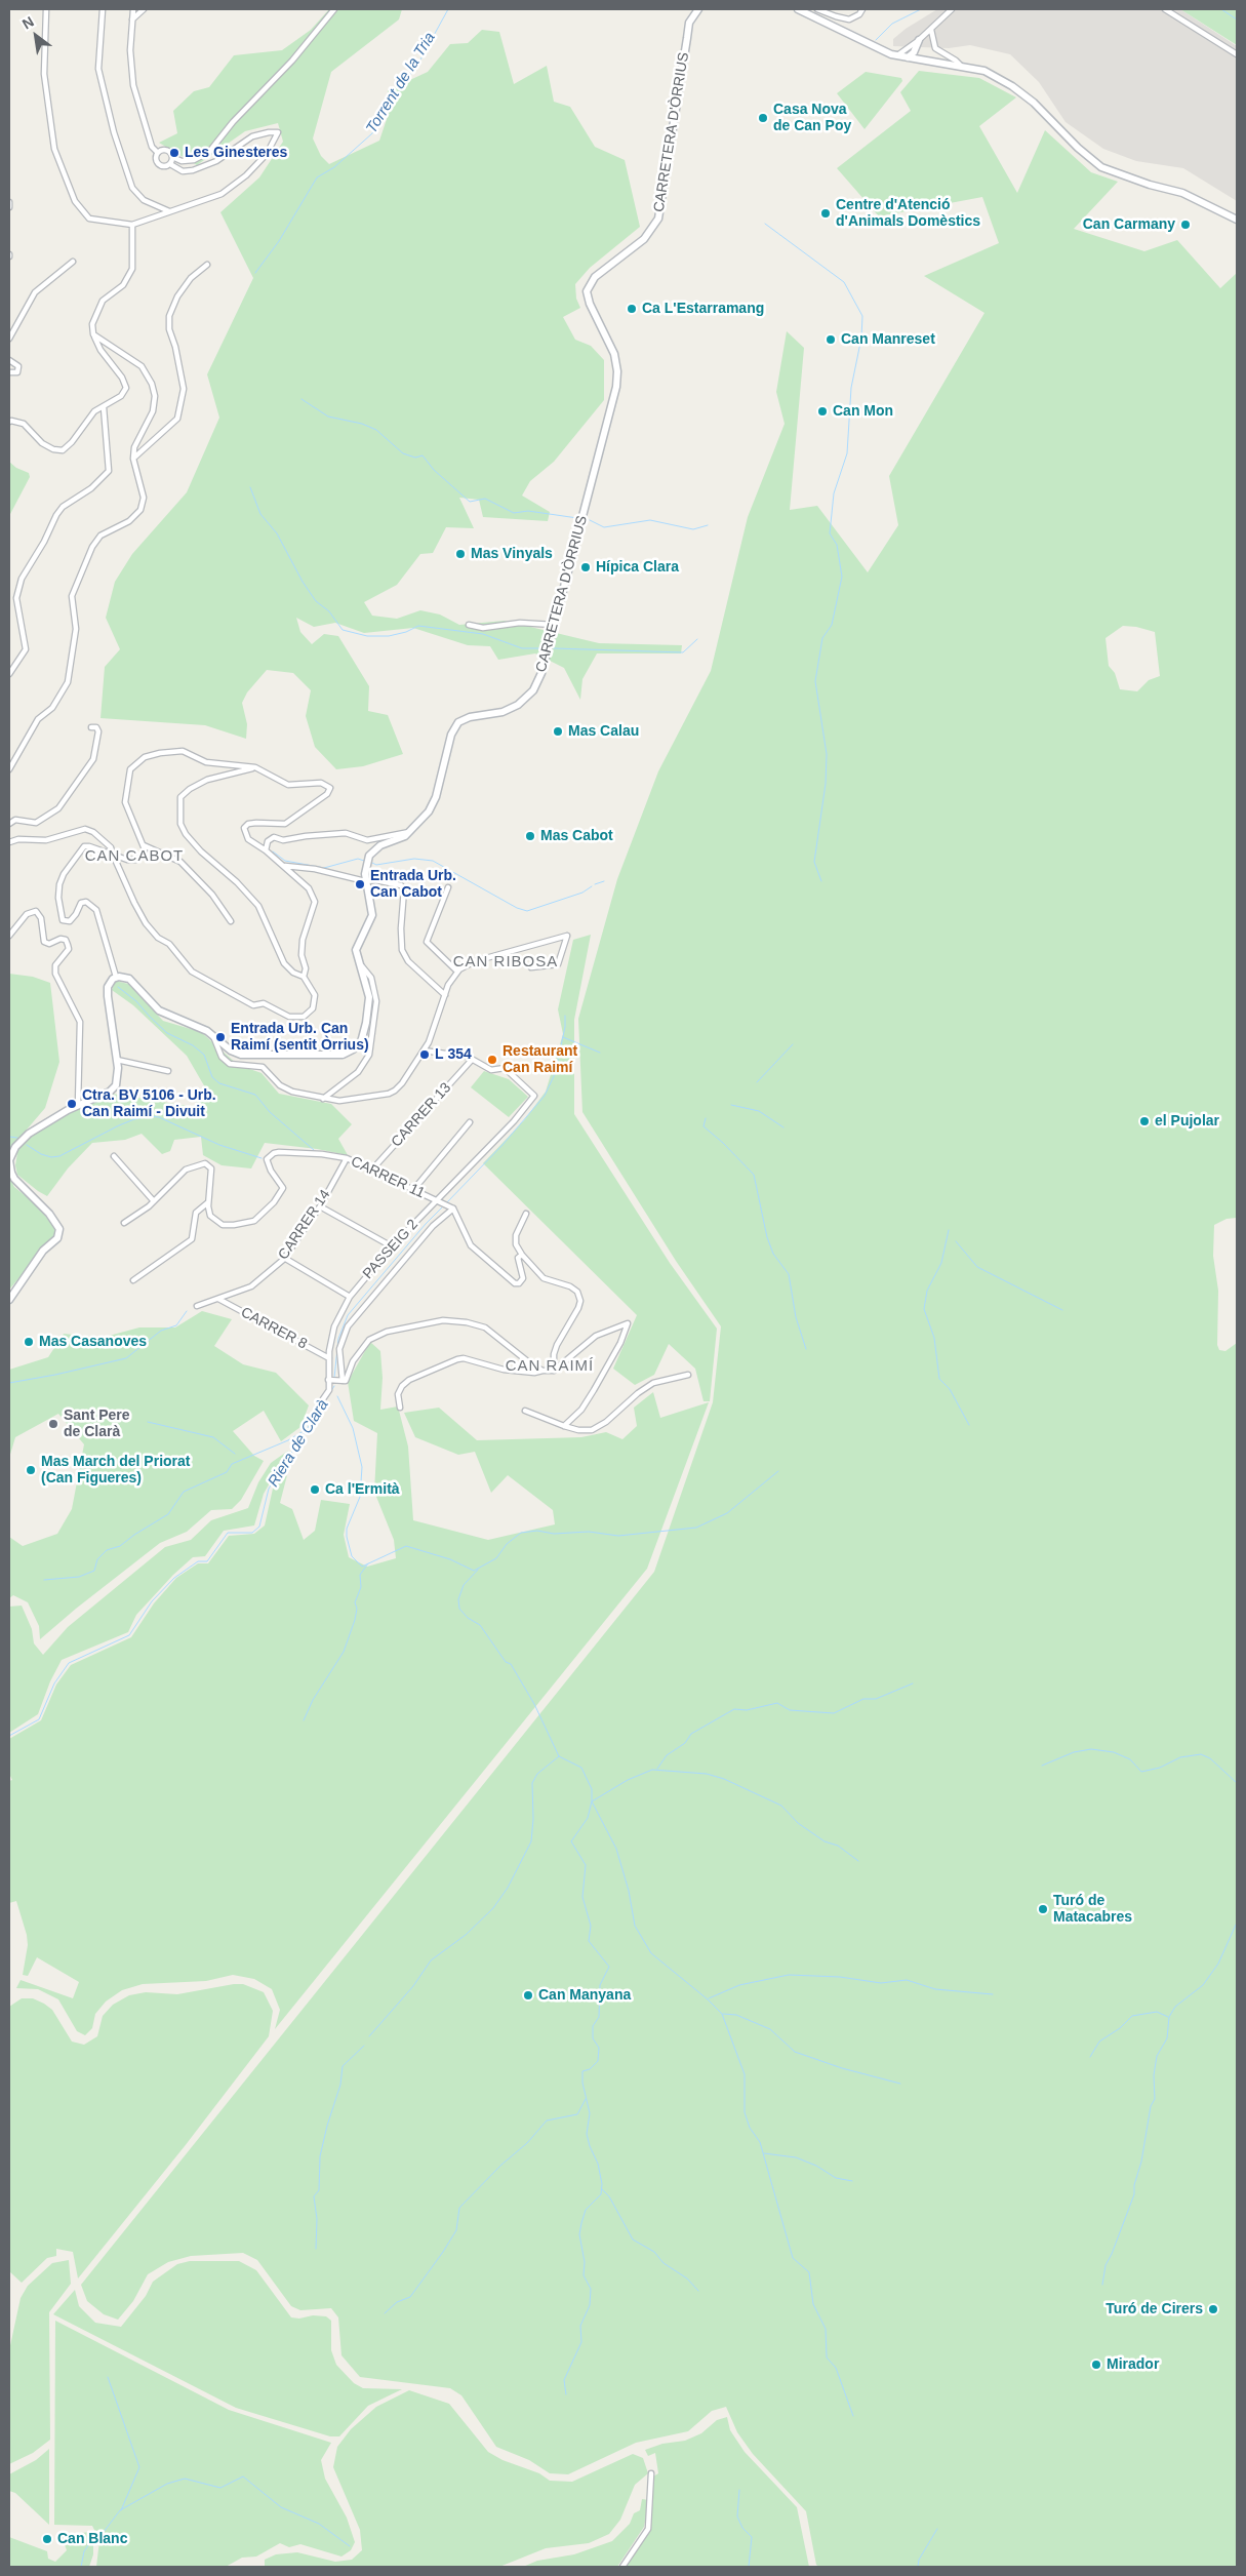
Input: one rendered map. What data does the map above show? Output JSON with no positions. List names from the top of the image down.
{
  "streets": {
    "street": [
      "CARRETERA D'ÒRRIUS",
      "CARRER 13",
      "CARRER 11",
      "CARRER 14",
      "PASSEIG 2",
      "CARRER 8"
    ]
  },
  "crossings": [
    ["CARRER 13", "CARRER 11"],
    ["CARRER 13", "PASSEIG 2"],
    ["CARRER 11", "CARRER 14"],
    ["CARRER 11", "PASSEIG 2"],
    ["CARRER 14", "CARRER 8"],
    ["PASSEIG 2", "CARRER 8"]
  ],
  "districts": ["CAN CABOT", "CAN RIBOSA", "CAN RAIMÍ"],
  "water": ["Torrent de la Tria", "Riera de Clarà"],
  "places": [
    "Casa Nova de Can Poy",
    "Les Ginesteres",
    "Centre d'Atenció d'Animals Domèstics",
    "Can Carmany",
    "Ca L'Estarramang",
    "Can Manreset",
    "Can Mon",
    "Mas Vinyals",
    "Hípica Clara",
    "Mas Calau",
    "Mas Cabot",
    "Entrada Urb. Can Cabot",
    "Entrada Urb. Can Raimí (sentit Òrrius)",
    "L 354",
    "Restaurant Can Raimí",
    "Ctra. BV 5106 - Urb. Can Raimí - Divuit",
    "el Pujolar",
    "Mas Casanoves",
    "Sant Pere de Clarà",
    "Mas March del Priorat (Can Figueres)",
    "Ca l'Ermità",
    "Turó de Matacabres",
    "Can Manyana",
    "Turó de Cirers",
    "Mirador",
    "Can Blanc"
  ],
  "north": "top left"
}
